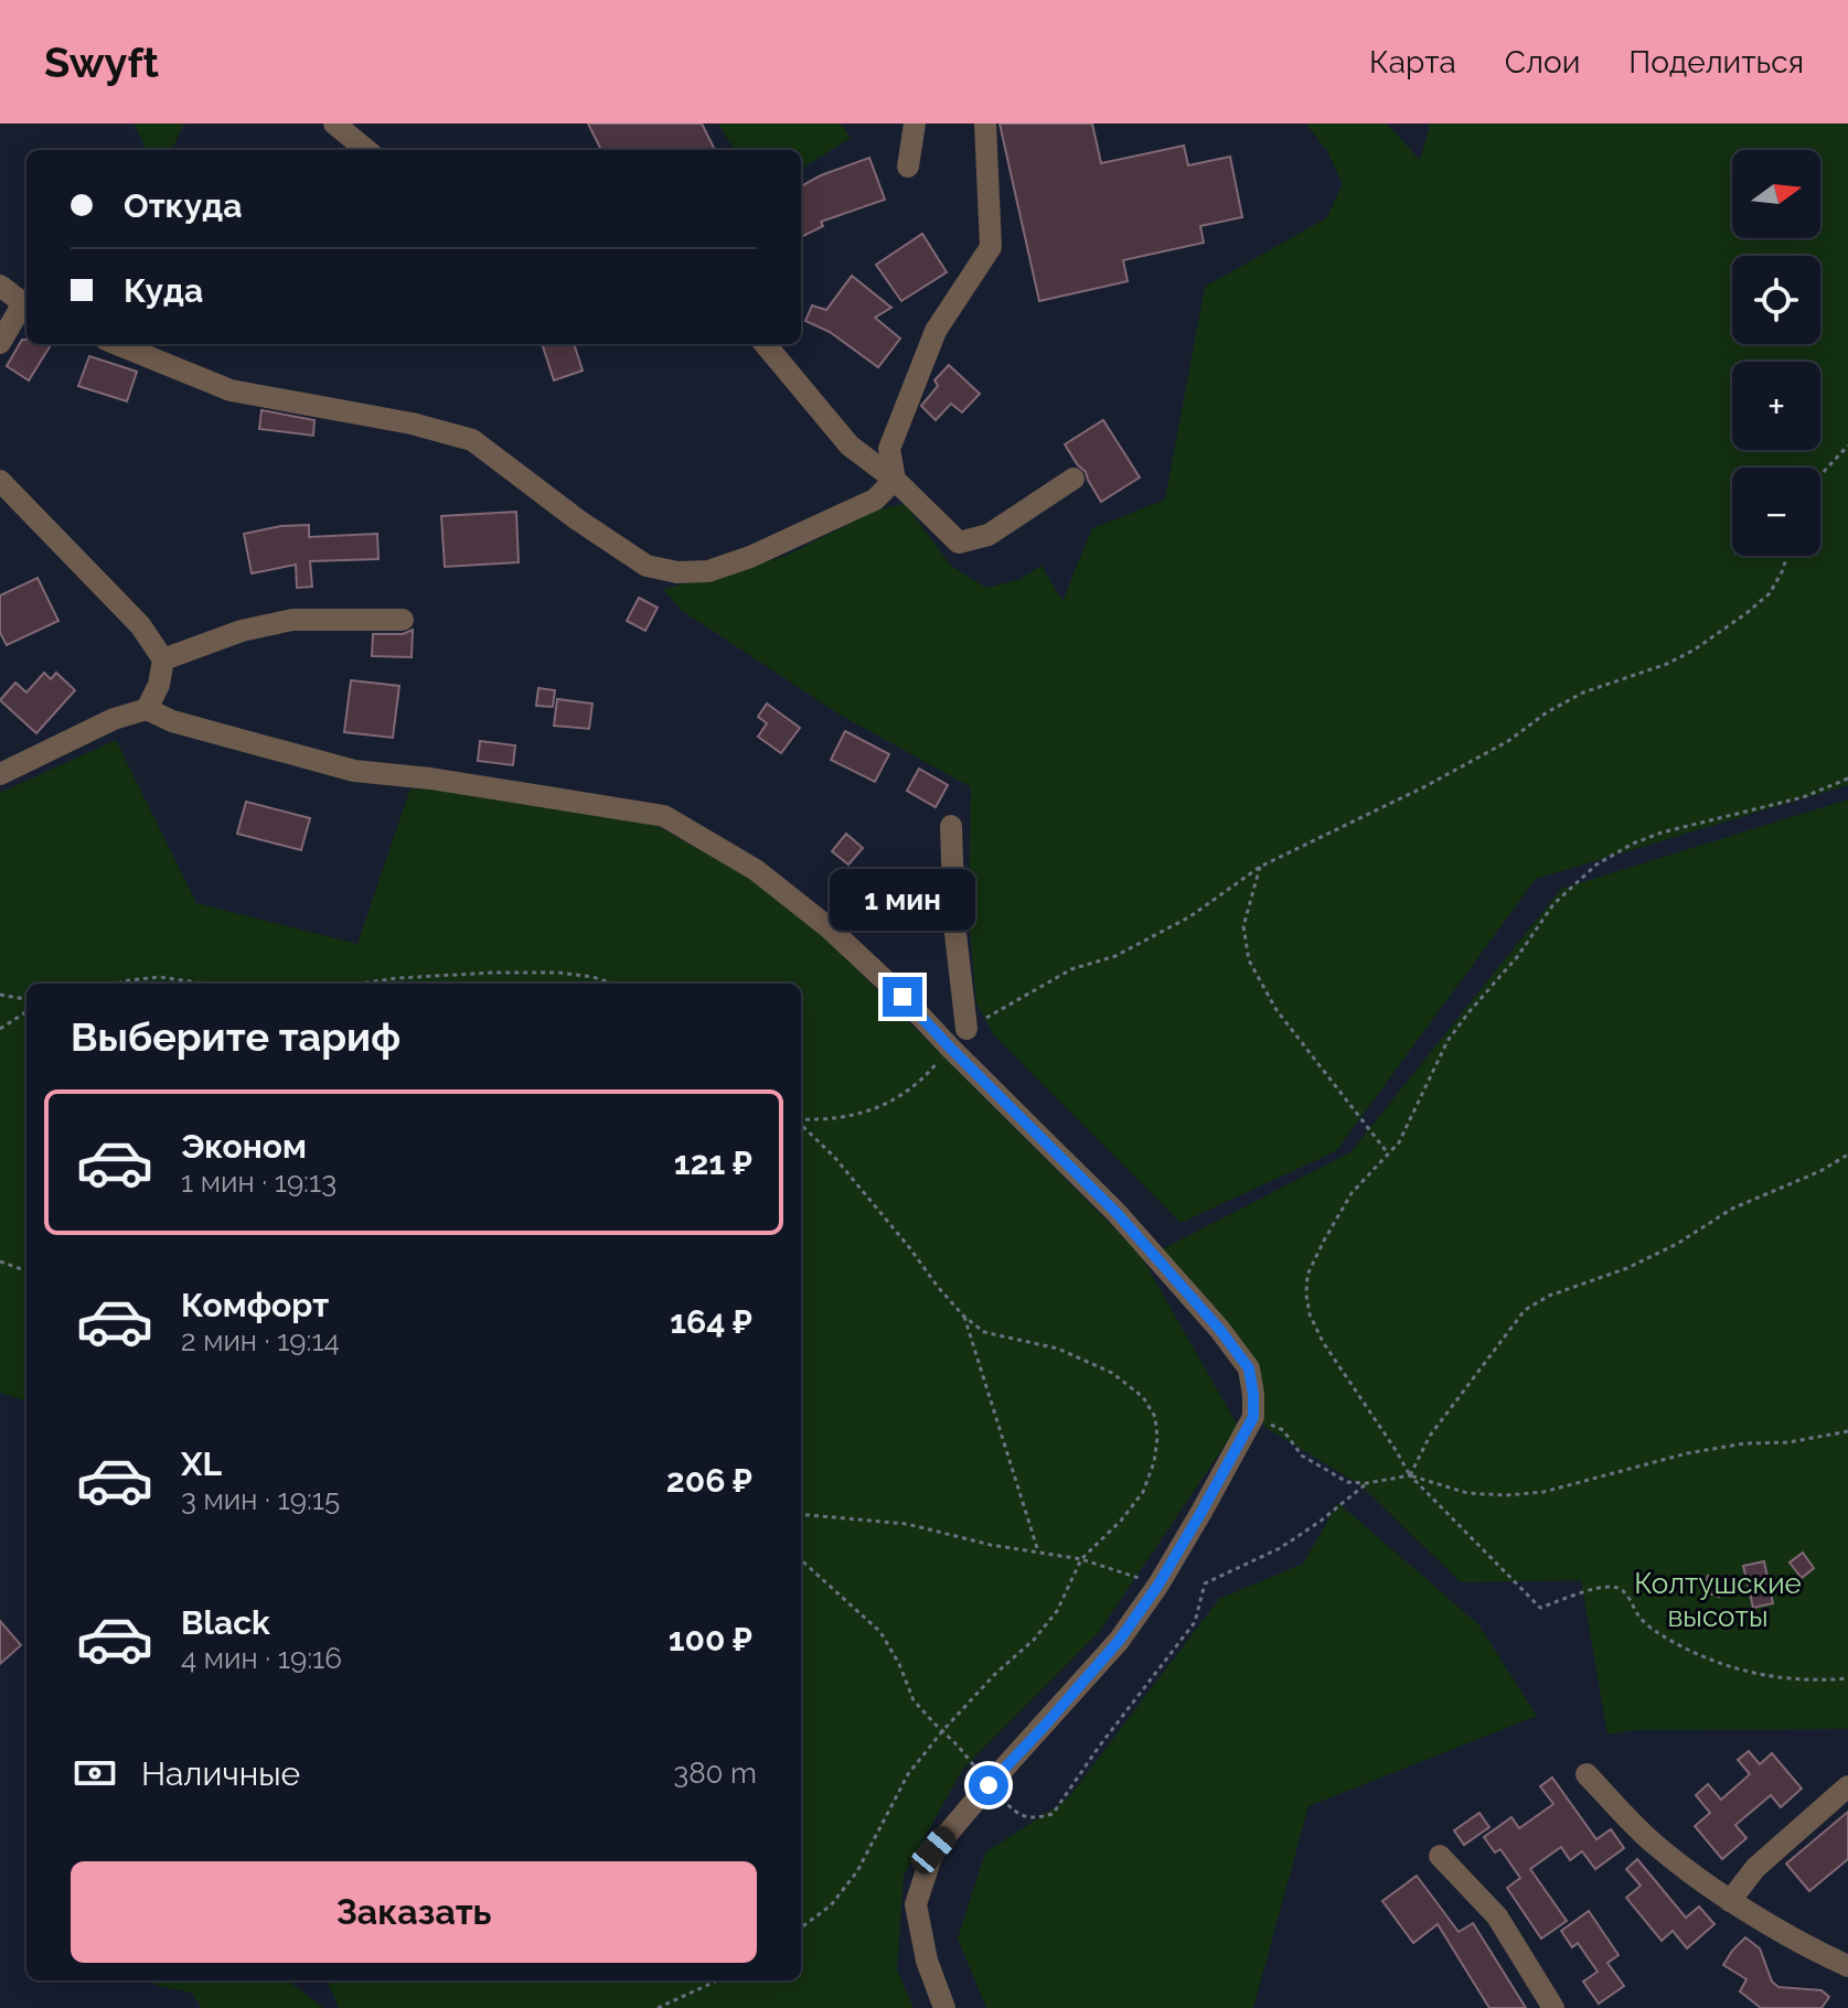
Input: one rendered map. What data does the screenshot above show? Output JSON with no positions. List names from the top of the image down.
{
  "parks": ["Колтушские высоты"],
  "north": "right",
  "page": {
    "header": "Swyft",
    "nav": ["Карта", "Слои", "Поделиться"],
    "map_buttons": ["+", "−"],
    "banner": ["Откуда", "Куда"],
    "bubble": "1 мин",
    "heading": "Выберите тариф",
    "list": [
      {
        "name": "Эконом",
        "note": "1 мин · 19:13",
        "value": "121 ₽"
      },
      {
        "name": "Комфорт",
        "note": "2 мин · 19:14",
        "value": "164 ₽"
      },
      {
        "name": "XL",
        "note": "3 мин · 19:15",
        "value": "206 ₽"
      },
      {
        "name": "Black",
        "note": "4 мин · 19:16",
        "value": "100 ₽"
      }
    ],
    "pay": ["Наличные", "380 m"],
    "buttons": "Заказать"
  }
}
